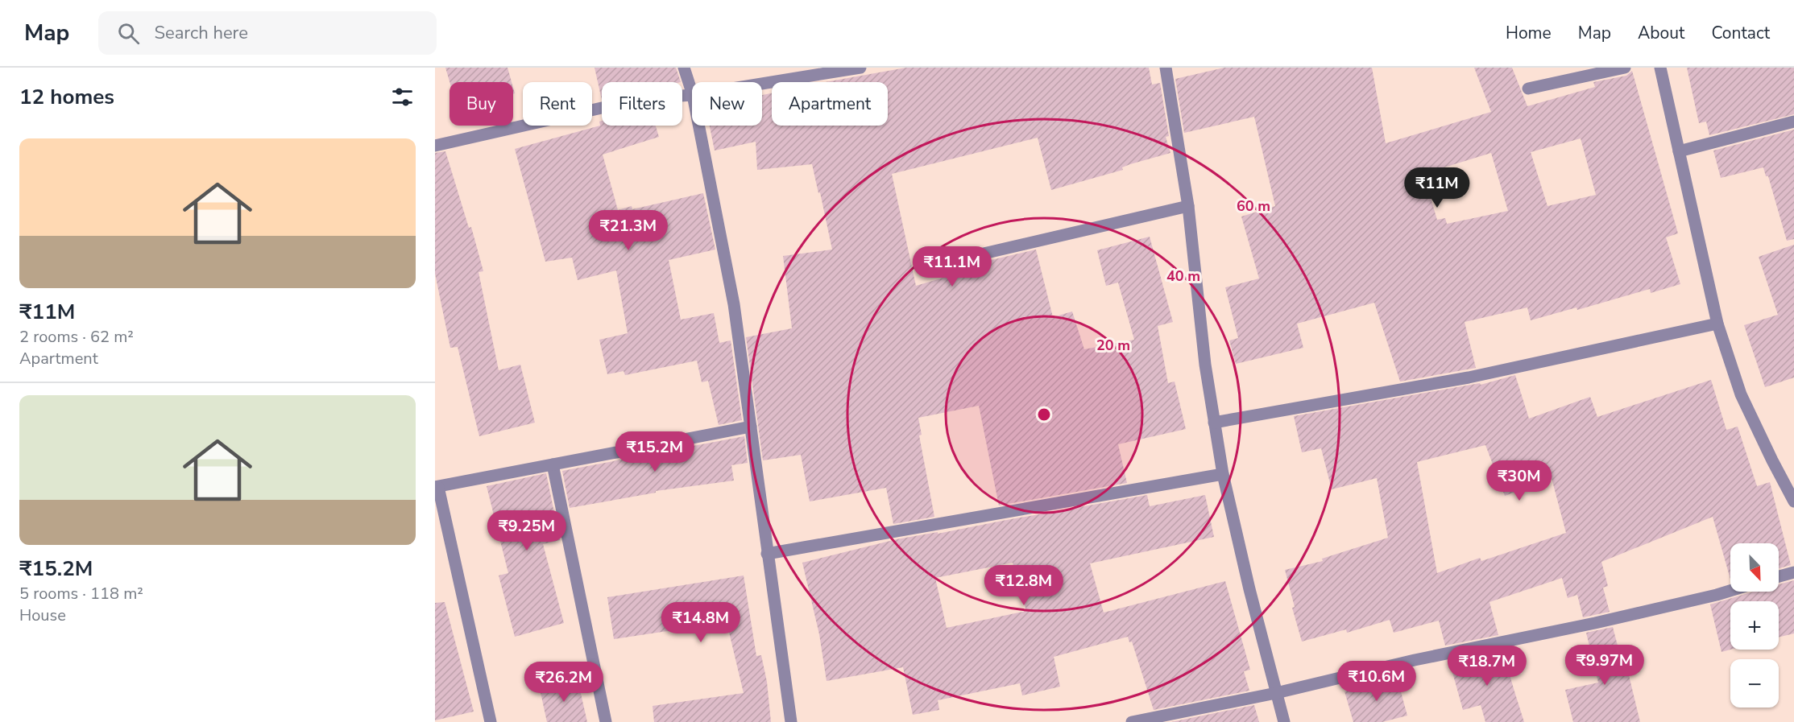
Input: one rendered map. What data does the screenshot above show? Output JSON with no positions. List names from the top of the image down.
{
  "north": "bottom right",
  "page": {
    "header": "Map",
    "search": "Search here",
    "nav": [
      "Home",
      "Map",
      "About",
      "Contact"
    ],
    "heading": "12 homes",
    "chip": [
      "Buy",
      "Rent",
      "Filters",
      "New",
      "Apartment"
    ],
    "list": [
      {
        "name": "₹11M",
        "note": "2 rooms · 62 m² · Apartment"
      },
      {
        "name": "₹15.2M",
        "note": "5 rooms · 118 m² · House"
      }
    ],
    "price": [
      "₹11M",
      "₹21.3M",
      "₹11.1M",
      "₹15.2M",
      "₹30M",
      "₹9.25M",
      "₹12.8M",
      "₹14.8M",
      "₹9.97M",
      "₹18.7M",
      "₹10.6M",
      "₹26.2M"
    ],
    "map_buttons": ["+", "−"]
  },
  "rings": ["60 m", "40 m", "20 m"]
}
